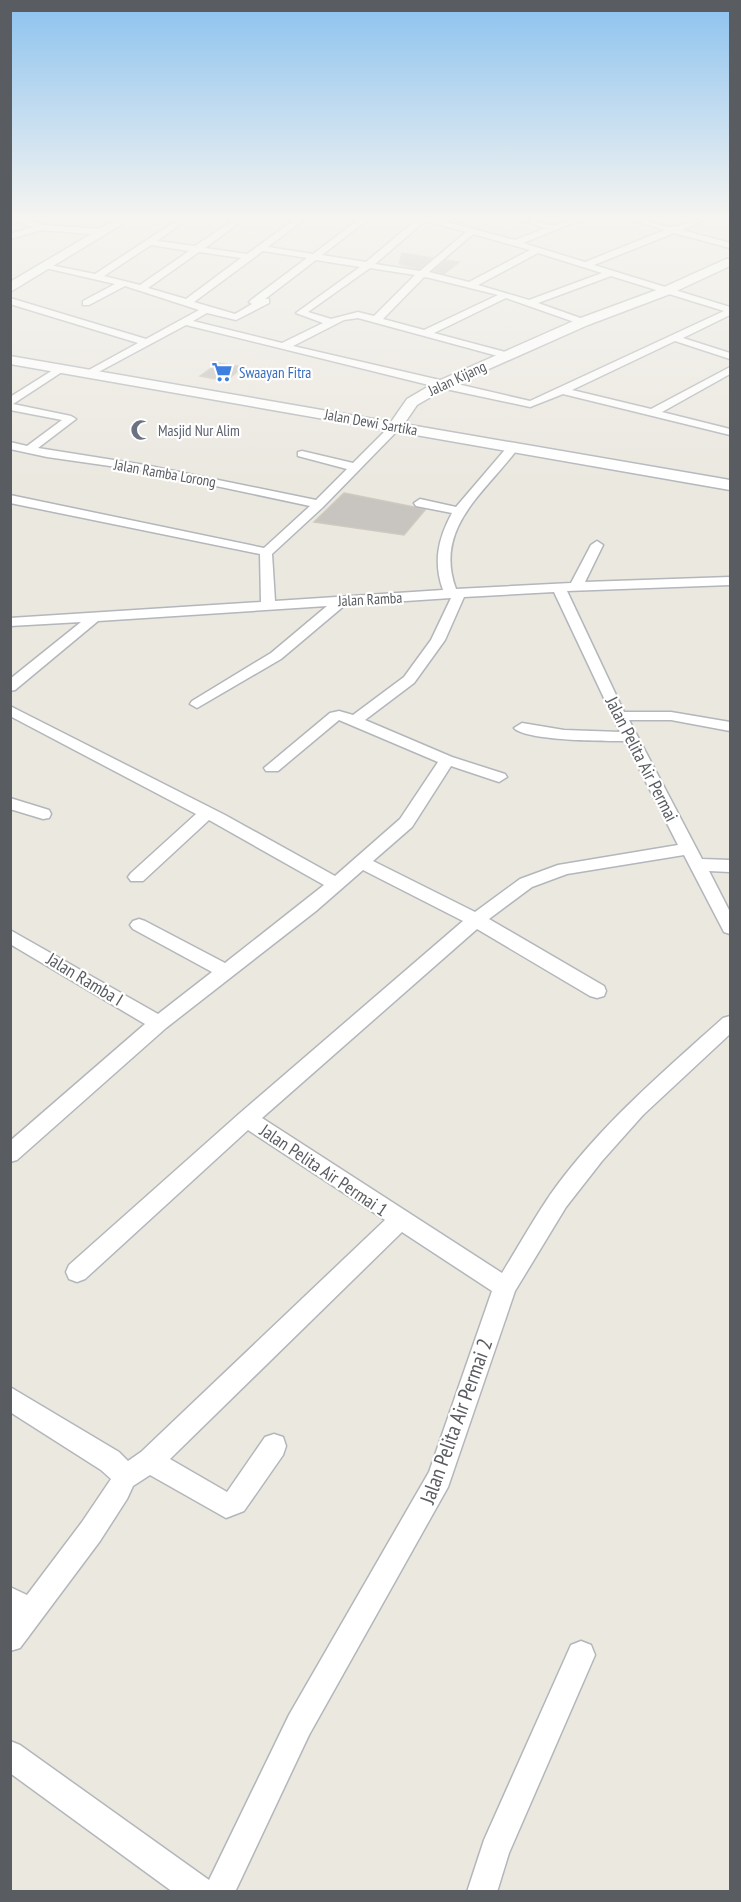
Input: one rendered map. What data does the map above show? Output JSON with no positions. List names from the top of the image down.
{
  "streets": {
    "street": [
      "Jalan Kijang",
      "Jalan Dewi Sartika",
      "Jalan Ramba Lorong",
      "Jalan Ramba",
      "Jalan Pelita Air Permai",
      "Jalan Ramba I",
      "Jalan Pelita Air Permai 1",
      "Jalan Pelita Air Permai 2"
    ]
  },
  "crossings": [
    ["Jalan Kijang", "Jalan Dewi Sartika"],
    ["Jalan Ramba", "Jalan Pelita Air Permai"],
    ["Jalan Pelita Air Permai", "Jalan Pelita Air Permai 1"],
    ["Jalan Pelita Air Permai 1", "Jalan Pelita Air Permai 2"]
  ],
  "places": {
    "supermarket": ["Swaayan Fitra"],
    "mosque": ["Masjid Nur Alim"]
  }
}
